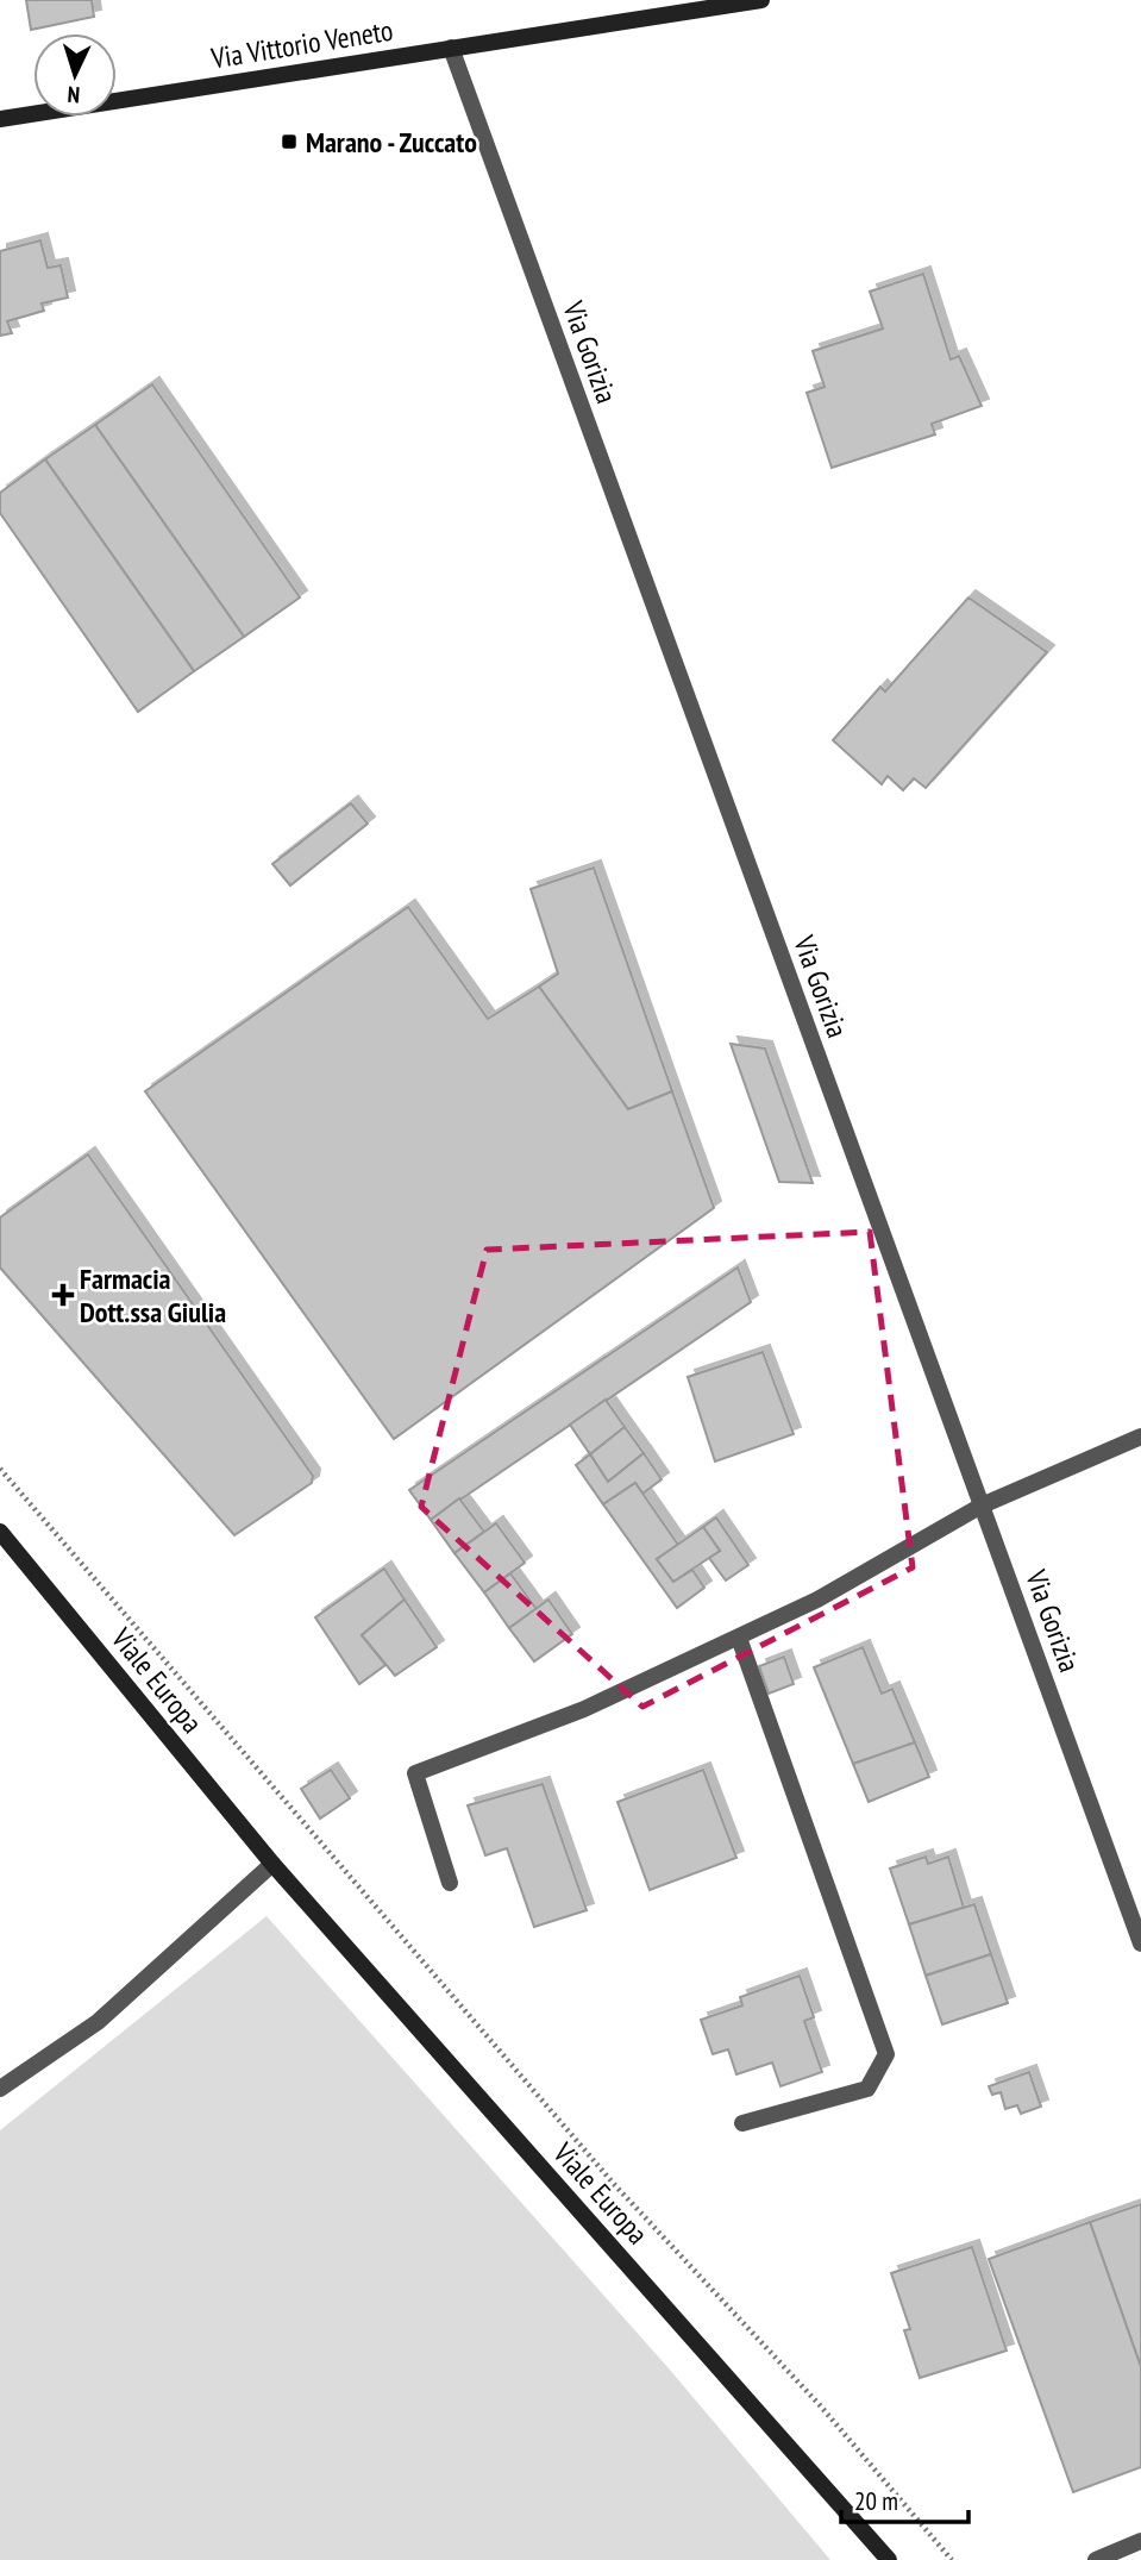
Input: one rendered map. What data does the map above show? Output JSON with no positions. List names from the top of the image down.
{
  "streets": {
    "main road": ["Via Vittorio Veneto", "Viale Europa"],
    "street": ["Via Gorizia"]
  },
  "crossings": [
    ["Via Vittorio Veneto", "Via Gorizia"]
  ],
  "places": {
    "transit": ["Marano - Zuccato"],
    "health": ["Farmacia Dott.ssa Giulia"]
  },
  "scale_bar": "20 m",
  "north": "bottom"
}
